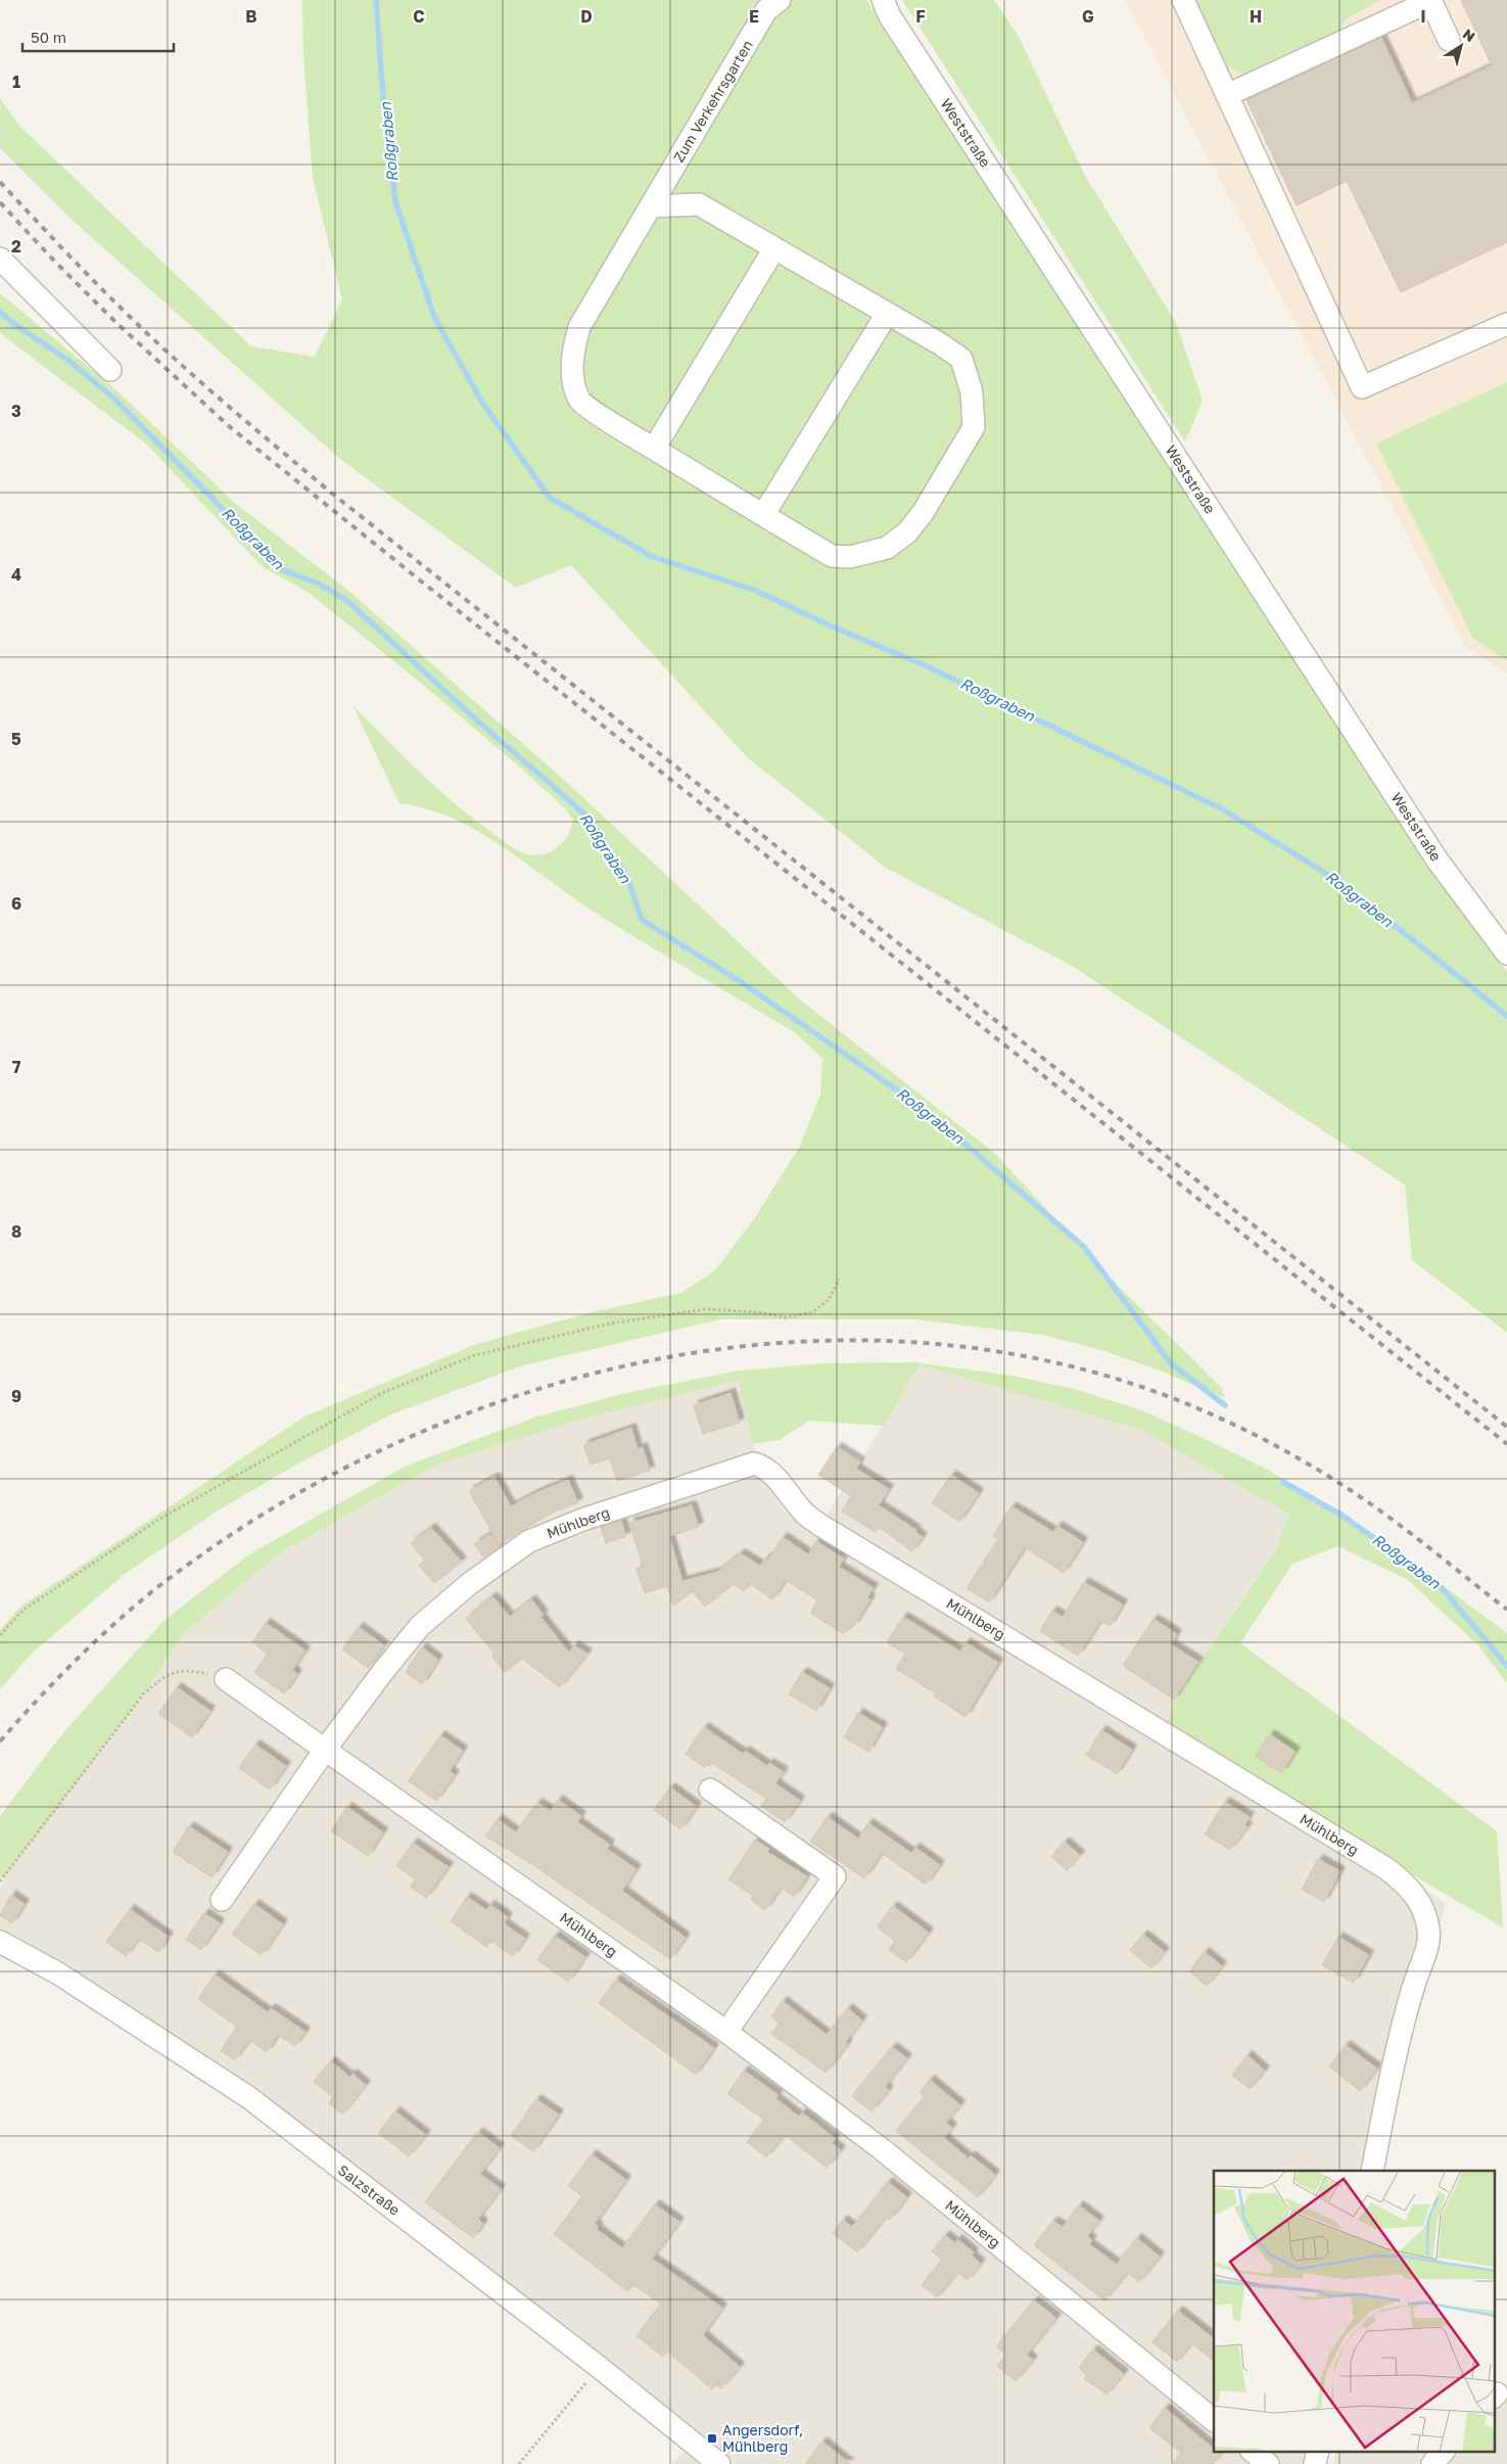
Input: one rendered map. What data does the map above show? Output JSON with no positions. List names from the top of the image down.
{
  "streets": {
    "street": [
      "Zum Verkehrsgarten",
      "Weststraße",
      "Mühlberg",
      "Salzstraße"
    ]
  },
  "water": ["Roßgraben"],
  "places": {
    "transit": ["Angersdorf, Mühlberg"]
  },
  "scale_bar": "50 m",
  "north": "top right",
  "grid": {
    "columns": [
      "B",
      "C",
      "D",
      "E",
      "F",
      "G",
      "H",
      "I"
    ],
    "rows": [
      "1",
      "2",
      "3",
      "4",
      "5",
      "6",
      "7",
      "8",
      "9"
    ]
  }
}
